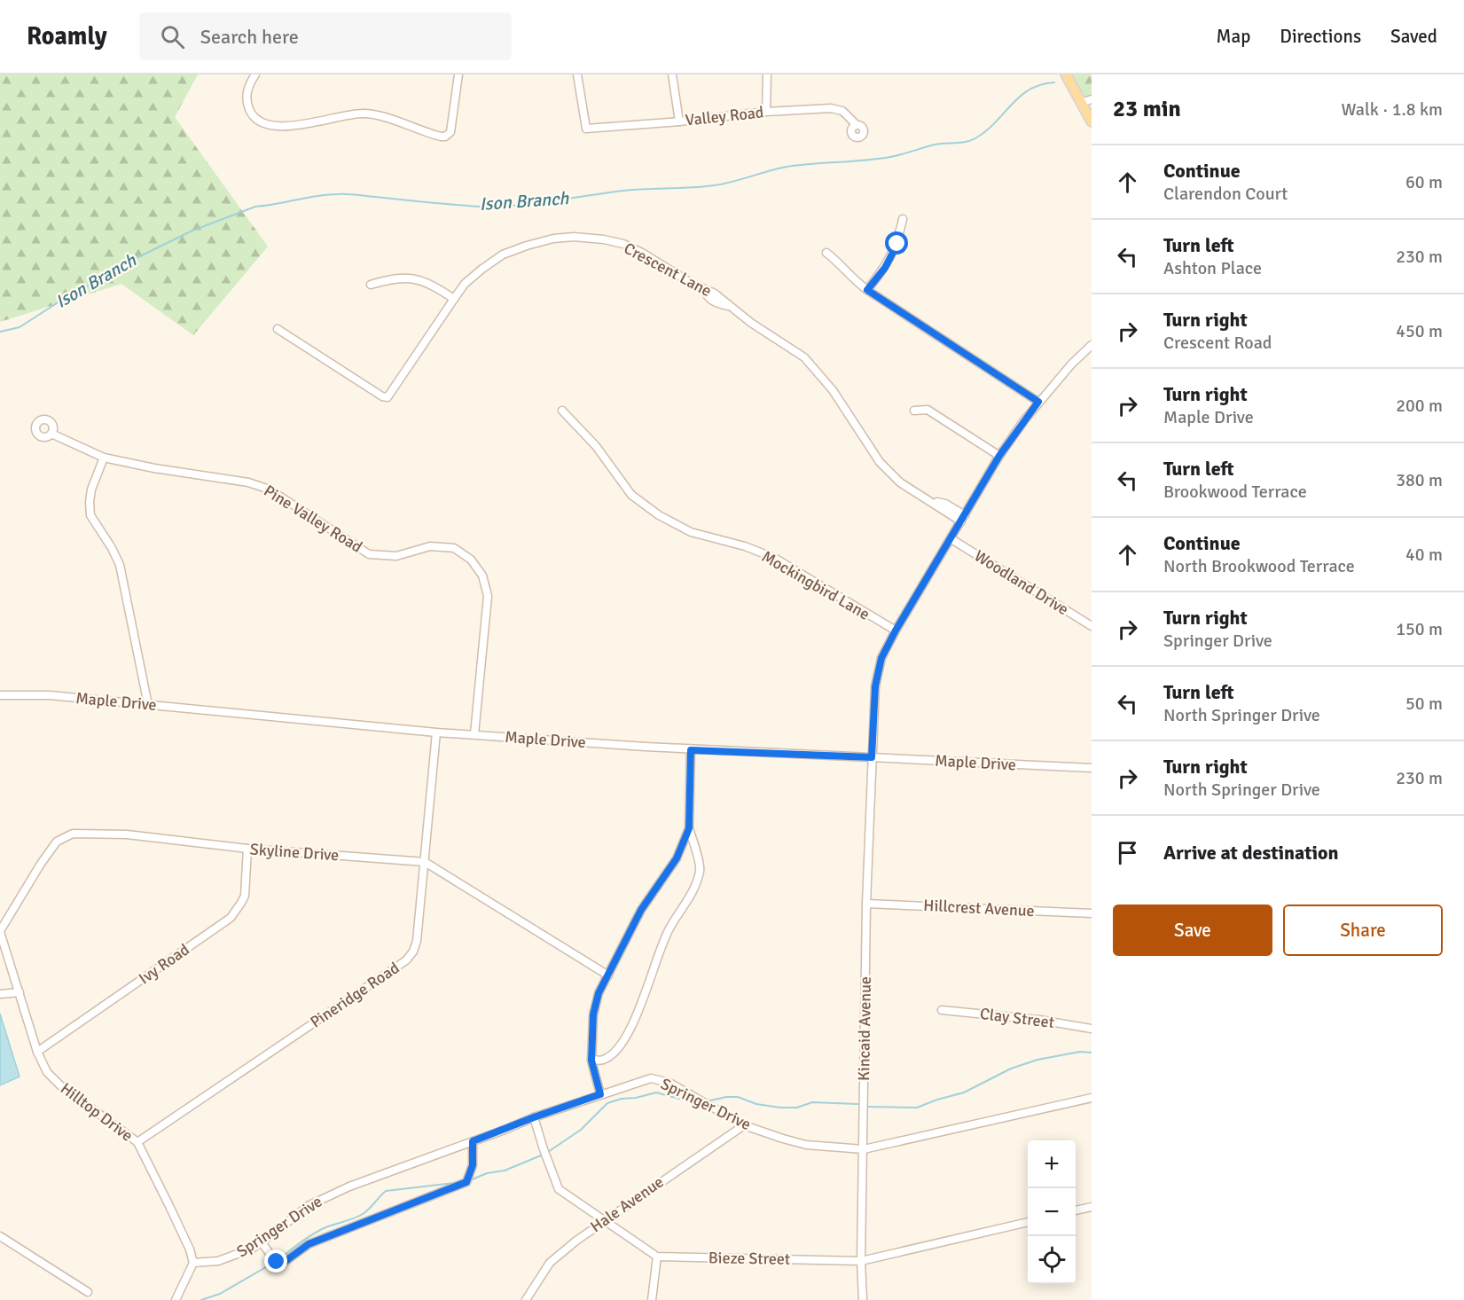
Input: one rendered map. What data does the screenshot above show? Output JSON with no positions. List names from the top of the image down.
{
  "streets": {
    "street": [
      "Valley Road",
      "Crescent Lane",
      "Pine Valley Road",
      "Woodland Drive",
      "Mockingbird Lane",
      "Maple Drive",
      "Skyline Drive",
      "Hillcrest Avenue",
      "Ivy Road",
      "Pineridge Road",
      "Clay Street",
      "Kincaid Avenue",
      "Springer Drive",
      "Hilltop Drive",
      "Hale Avenue",
      "Bieze Street"
    ]
  },
  "crossings": [
    ["Crescent Lane", "Kincaid Avenue"],
    ["Pine Valley Road", "Maple Drive"],
    ["Woodland Drive", "Kincaid Avenue"],
    ["Mockingbird Lane", "Kincaid Avenue"],
    ["Maple Drive", "Pineridge Road"],
    ["Maple Drive", "Kincaid Avenue"],
    ["Skyline Drive", "Ivy Road"],
    ["Skyline Drive", "Pineridge Road"],
    ["Skyline Drive", "Hilltop Drive"],
    ["Hillcrest Avenue", "Kincaid Avenue"],
    ["Ivy Road", "Hilltop Drive"],
    ["Pineridge Road", "Hilltop Drive"],
    ["Kincaid Avenue", "Springer Drive"],
    ["Kincaid Avenue", "Bieze Street"],
    ["Springer Drive", "Hilltop Drive"],
    ["Springer Drive", "Hale Avenue"]
  ],
  "water": ["Ison Branch"],
  "page": {
    "header": "Roamly",
    "search": "Search here",
    "nav": ["Map", "Directions", "Saved"],
    "heading": ["23 min", "Walk · 1.8 km"],
    "list": [
      ["Continue", "Clarendon Court", "60 m"],
      ["Turn left", "Ashton Place", "230 m"],
      ["Turn right", "Crescent Road", "450 m"],
      ["Turn right", "Maple Drive", "200 m"],
      ["Turn left", "Brookwood Terrace", "380 m"],
      ["Continue", "North Brookwood Terrace", "40 m"],
      ["Turn right", "Springer Drive", "150 m"],
      ["Turn left", "North Springer Drive", "50 m"],
      ["Turn right", "North Springer Drive", "230 m"],
      "Arrive at destination"
    ],
    "buttons": ["Save", "Share"],
    "map_buttons": ["+", "−"]
  }
}
